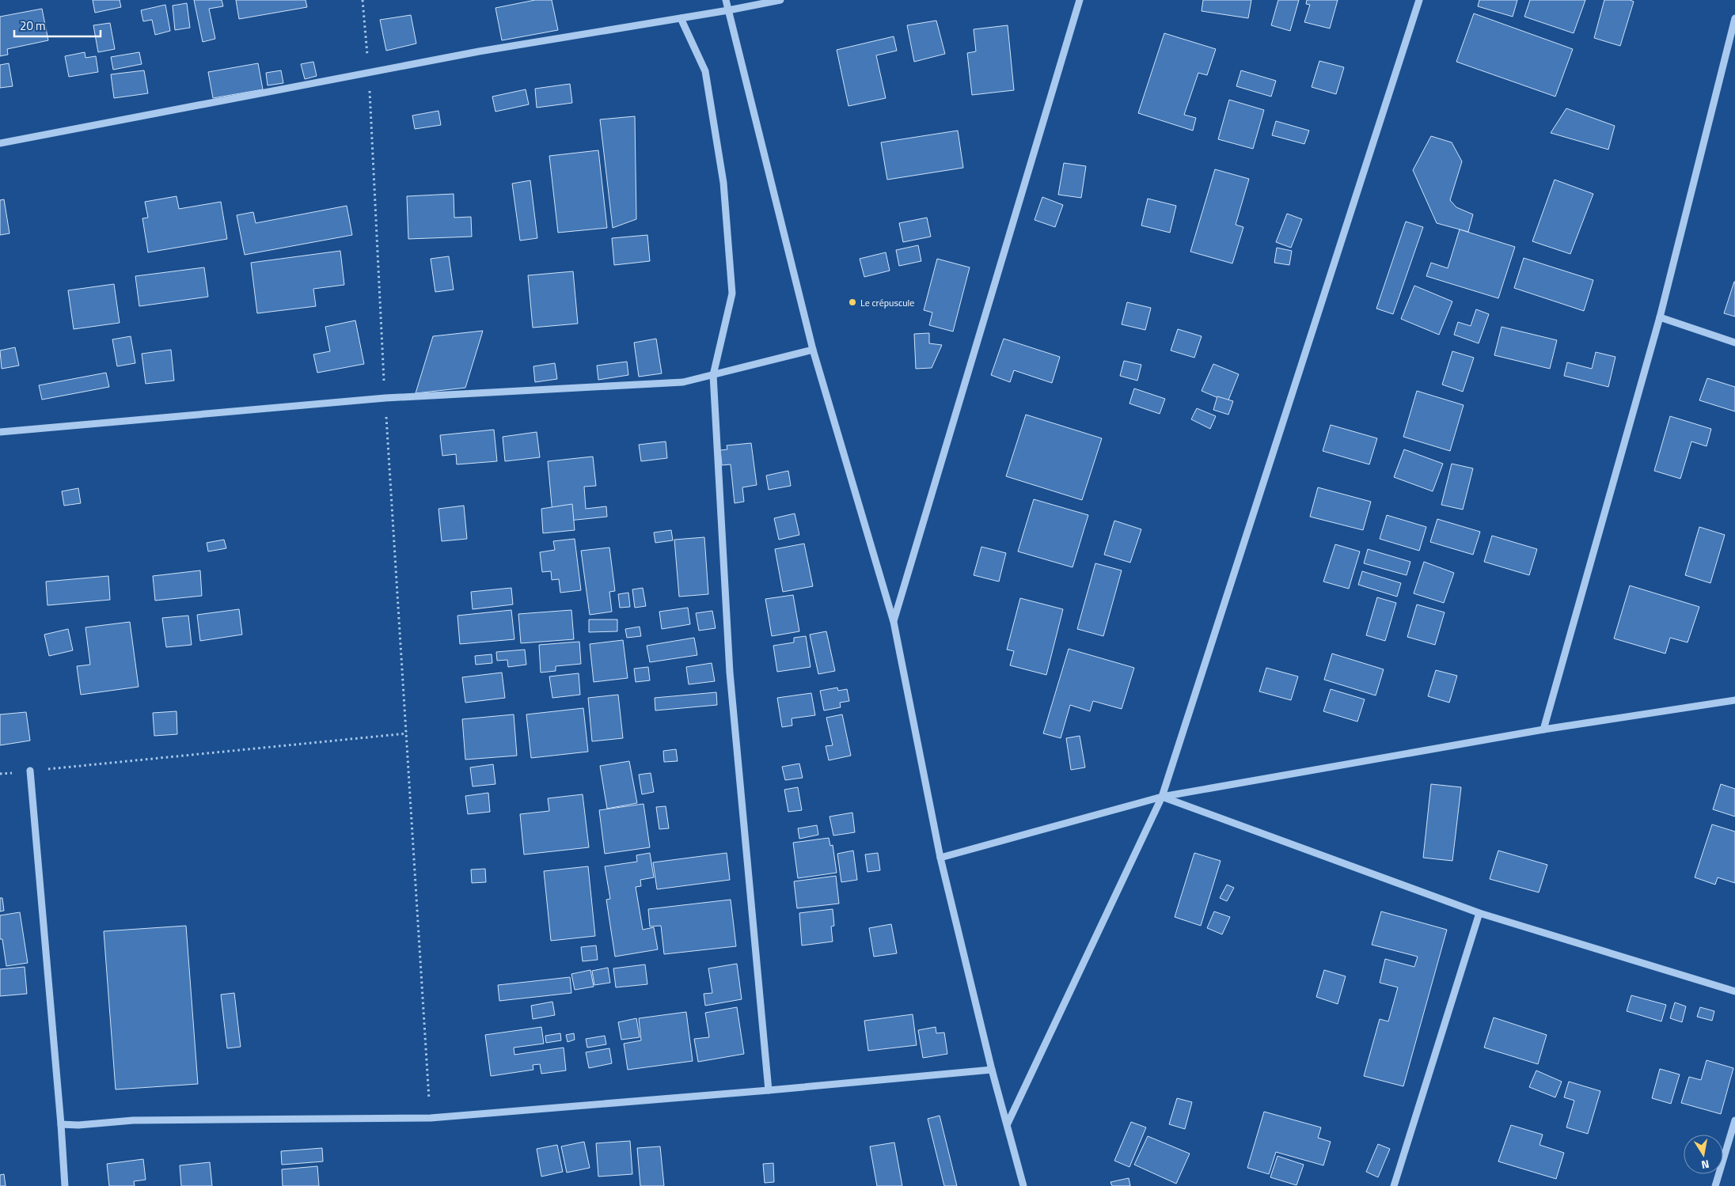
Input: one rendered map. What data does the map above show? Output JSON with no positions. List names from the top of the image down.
{
  "places": ["Le crépuscule"],
  "scale_bar": "20 m",
  "north": "bottom"
}
